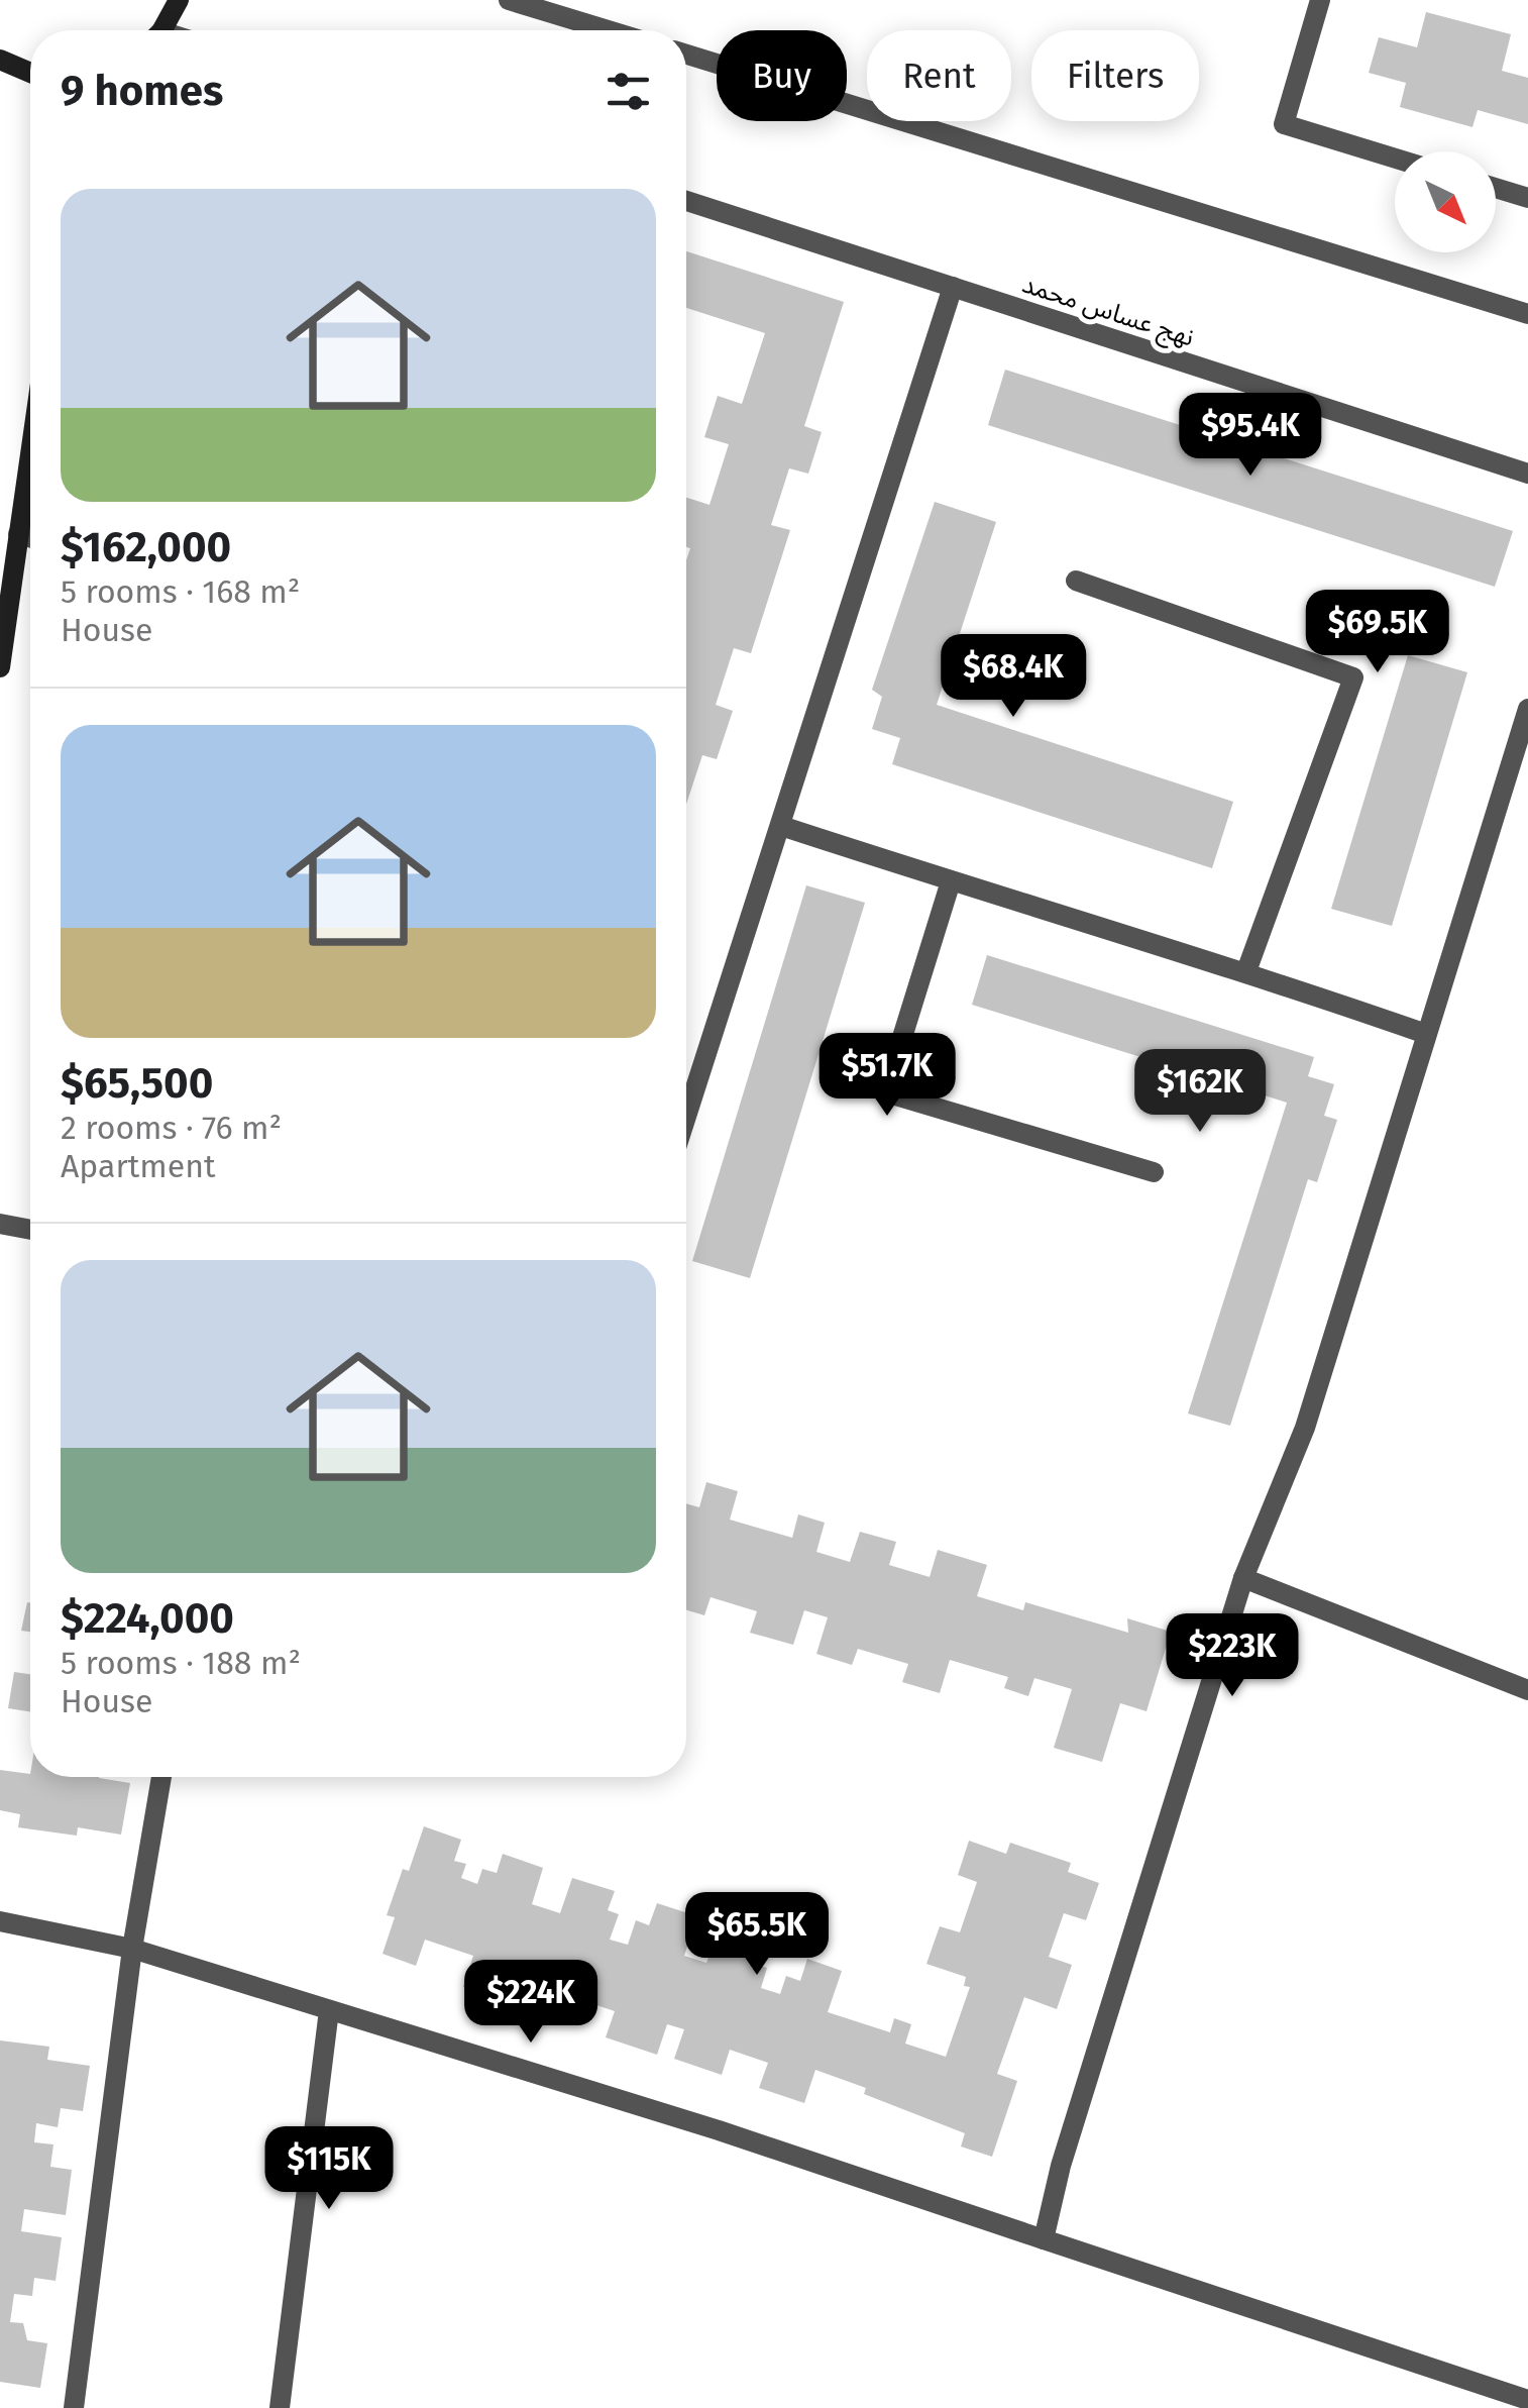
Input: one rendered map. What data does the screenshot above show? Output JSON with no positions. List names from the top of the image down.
{
  "streets": {
    "street": ["نهج عساس محمد"]
  },
  "north": "bottom right",
  "page": {
    "chip": ["Buy", "Rent", "Filters"],
    "heading": "9 homes",
    "list": [
      {
        "name": "$162,000",
        "note": "5 rooms · 168 m² · House"
      },
      {
        "name": "$65,500",
        "note": "2 rooms · 76 m² · Apartment"
      },
      {
        "name": "$224,000",
        "note": "5 rooms · 188 m² · House"
      }
    ],
    "price": [
      "$95.4K",
      "$69.5K",
      "$68.4K",
      "$51.7K",
      "$162K",
      "$223K",
      "$65.5K",
      "$224K",
      "$115K"
    ]
  }
}
